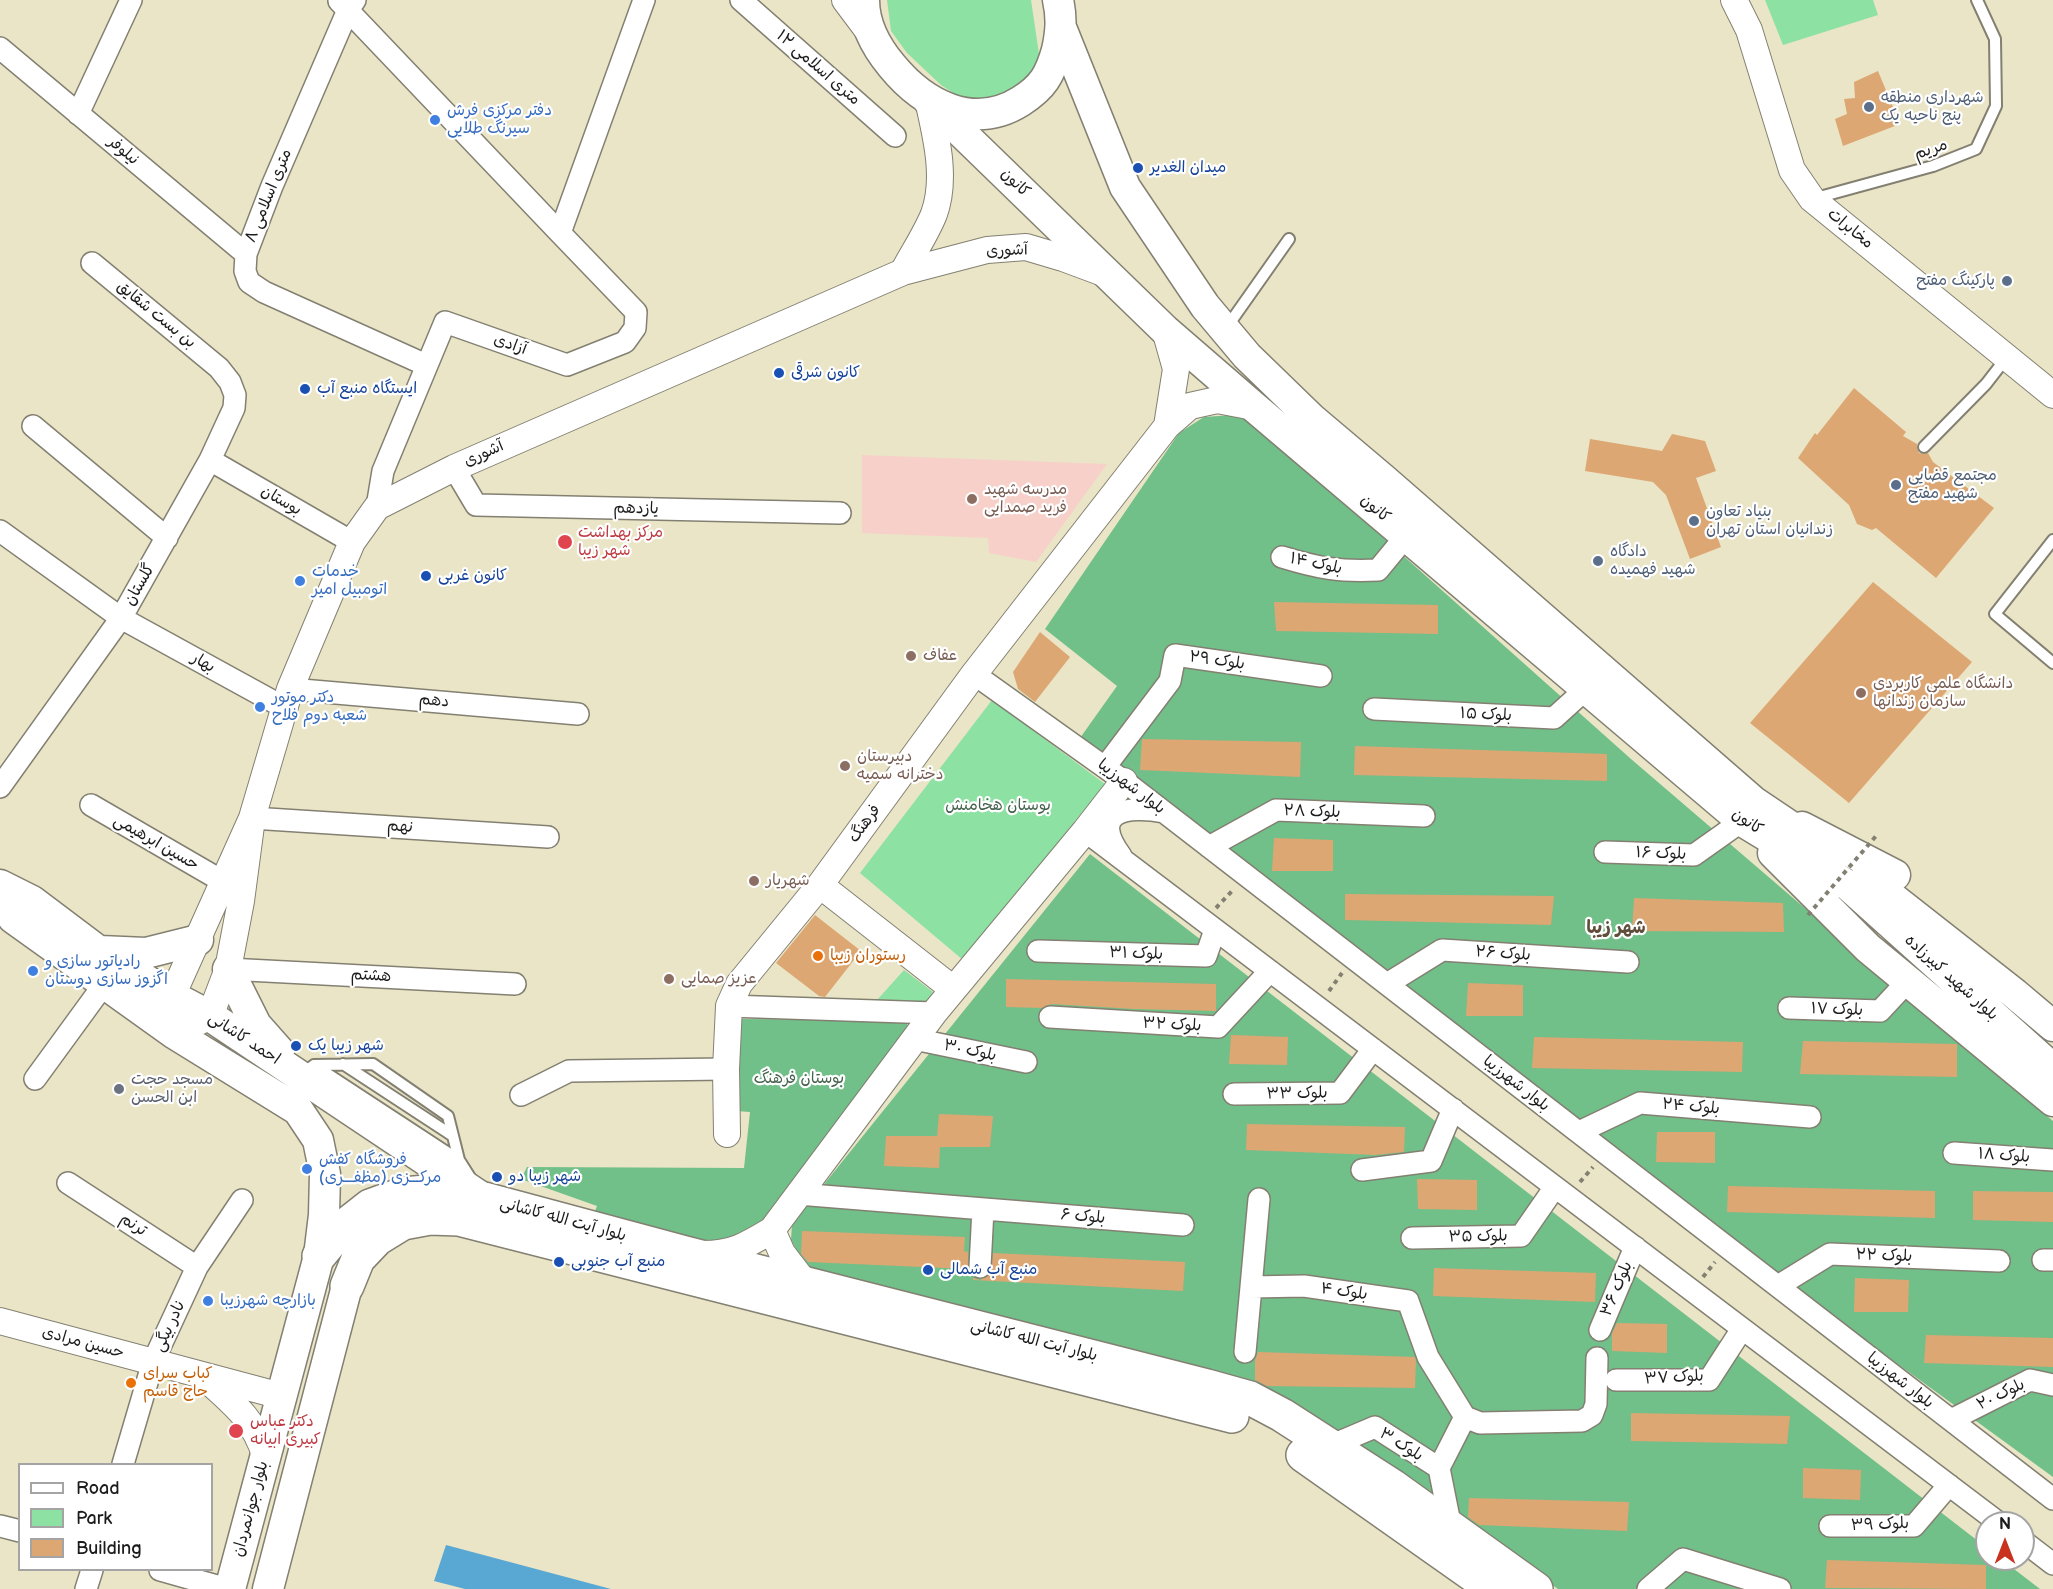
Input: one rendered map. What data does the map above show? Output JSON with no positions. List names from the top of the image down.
{
  "streets": {
    "main road": [
      "کانون",
      "بلوار شهید کبیرزاده",
      "احمد کاشانی",
      "بلوار آیت الله کاشانی",
      "بلوار جوانمردان"
    ],
    "street": [
      "۱۲ متری اسلامی",
      "نیلوفر",
      "۸ متری اسلامی",
      "مخابرات",
      "آشوری",
      "بن بست شقایق",
      "آزادی",
      "بوستان",
      "یازدهم",
      "بلوک ۱۴",
      "گلستان",
      "بلوک ۲۹",
      "بهار",
      "دهم",
      "بلوک ۱۵",
      "بلوار شهرزیبا",
      "بلوک ۲۸",
      "فرهنگ",
      "نهم",
      "حسین ابرهیمی",
      "بلوک ۱۶",
      "بلوک ۳۱",
      "بلوک ۲۶",
      "هشتم",
      "بلوک ۱۷",
      "بلوک ۳۲",
      "بلوک ۳۰",
      "بلوک ۳۳",
      "بلوک ۲۴",
      "بلوک ۱۸",
      "بلوک ۶",
      "ترنم",
      "بلوک ۳۵",
      "بلوک ۲۲",
      "بلوک ۳۶",
      "بلوک ۴",
      "نادر بیگی",
      "حسین مرادی",
      "بلوک ۳۷",
      "بلوک ۲۰",
      "بلوک ۳",
      "بلوک ۳۹"
    ],
    "lane": ["مریم"]
  },
  "crossings": [
    ["مریم", "مخابرات"],
    ["نیلوفر", "۸ متری اسلامی"],
    ["کانون", "آشوری"],
    ["کانون", "بلوک ۱۴"],
    ["کانون", "بلوک ۱۵"],
    ["کانون", "فرهنگ"],
    ["کانون", "بلوک ۱۶"],
    ["کانون", "بلوار شهید کبیرزاده"],
    ["۸ متری اسلامی", "آزادی"],
    ["آشوری", "آزادی"],
    ["آشوری", "بوستان"],
    ["آشوری", "یازدهم"],
    ["آشوری", "بهار"],
    ["آشوری", "دهم"],
    ["آشوری", "نهم"],
    ["بن بست شقایق", "گلستان"],
    ["بوستان", "گلستان"],
    ["گلستان", "بهار"],
    ["بلوک ۲۹", "بلوار شهرزیبا"],
    ["بهار", "دهم"],
    ["بلوار شهرزیبا", "بلوک ۲۸"],
    ["بلوار شهرزیبا", "فرهنگ"],
    ["بلوار شهرزیبا", "بلوک ۲۶"],
    ["بلوار شهرزیبا", "بلوک ۲۴"],
    ["بلوار شهرزیبا", "بلوک ۲۲"],
    ["بلوار شهرزیبا", "بلوک ۲۰"],
    ["احمد کاشانی", "بلوار آیت الله کاشانی"],
    ["احمد کاشانی", "بلوار جوانمردان"],
    ["بلوار آیت الله کاشانی", "بلوک ۳"],
    ["بلوار آیت الله کاشانی", "بلوار جوانمردان"],
    ["ترنم", "نادر بیگی"],
    ["بلوک ۴", "بلوک ۳"],
    ["نادر بیگی", "حسین مرادی"],
    ["حسین مرادی", "بلوار جوانمردان"]
  ],
  "districts": ["شهر زیبا"],
  "parks": ["بوستان هخامنش", "بوستان فرهنگ"],
  "places": [
    "شهرداری منطقه پنج ناحیه یک",
    "دفتر مرکزی فرش سیرنگ طلایی",
    "میدان الغدیر",
    "پارکینگ مفتح",
    "کانون شرقی",
    "ایستگاه منبع آب",
    "مجتمع قضایی شهید مفتح",
    "مدرسه شهید فرید صمدایی",
    "بنیاد تعاون زندانیان استان تهران",
    "مرکز بهداشت شهر زیبا",
    "دادگاه شهید فهمیده",
    "کانون غربی",
    "خدمات اتومبیل امیر",
    "عفاف",
    "دانشگاه علمی کاربردی سازمان زندانها",
    "دکتر موتور شعبه دوم فلاح",
    "دبیرستان دخترانه سمیه",
    "شهریار",
    "رستوران زیبا",
    "رادیاتور سازی و اگزوز سازی دوستان",
    "عزیز صمایی",
    "شهر زیبا یک",
    "مسجد حجت ابن الحسن",
    "فروشگاه کفش مرکـــزی (مظفـــری)",
    "شهر زیبا دو",
    "منبع آب جنوبی",
    "منبع آب شمالی",
    "بازارچه شهرزیبا",
    "کباب سرای حاج قاسم",
    "دکتر عباس کبیری ابیانه"
  ],
  "legend": ["Road", "Park", "Building"],
  "north": "top"
}
